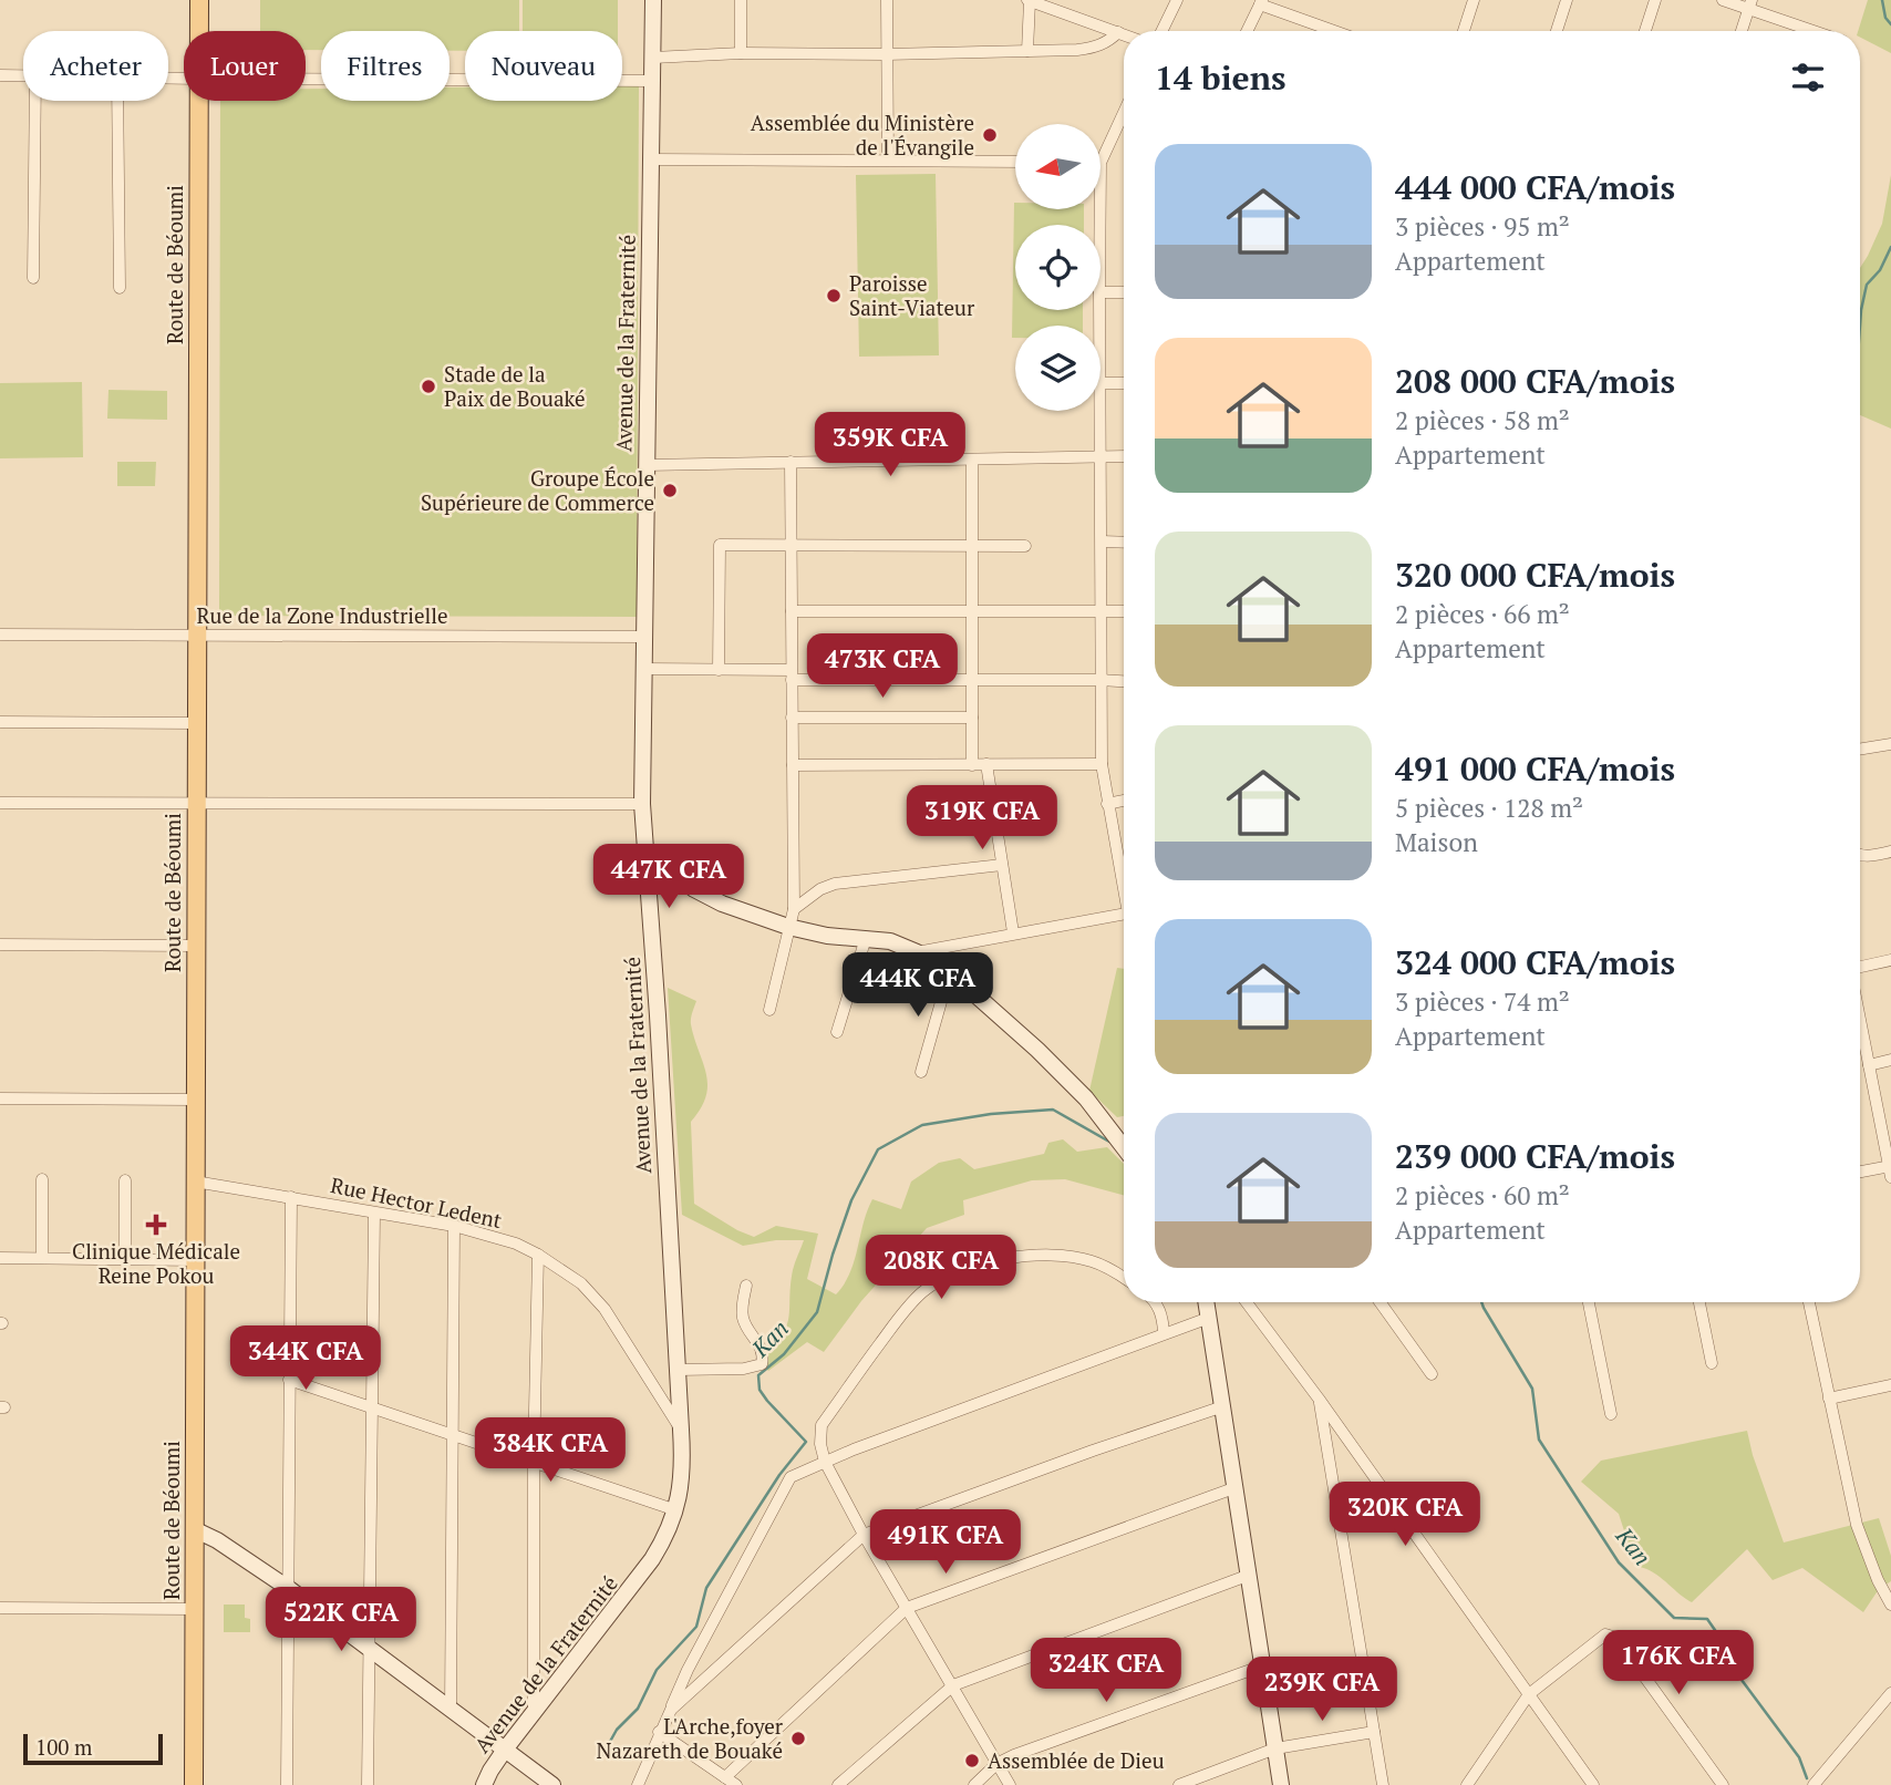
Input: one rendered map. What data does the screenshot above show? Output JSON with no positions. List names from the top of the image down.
{
  "streets": {
    "main road": ["Route de Béoumi"],
    "street": ["Avenue de la Fraternité", "Rue de la Zone Industrielle", "Rue Hector Ledent"]
  },
  "crossings": [
    ["Route de Béoumi", "Rue de la Zone Industrielle"],
    ["Route de Béoumi", "Rue Hector Ledent"],
    ["Avenue de la Fraternité", "Rue de la Zone Industrielle"],
    ["Avenue de la Fraternité", "Rue Hector Ledent"]
  ],
  "water": ["Kan"],
  "places": {
    "other": [
      "Assemblée du Ministère de l'Évangile",
      "Paroisse Saint-Viateur",
      "Stade de la Paix de Bouaké",
      "Groupe École Supérieure de Commerce",
      "L'Arche,foyer Nazareth de Bouaké",
      "Assemblée de Dieu"
    ],
    "health": ["Clinique Médicale Reine Pokou"]
  },
  "scale_bar": "100 m",
  "north": "left",
  "page": {
    "chip": [
      "Acheter",
      "Louer",
      "Filtres",
      "Nouveau"
    ],
    "heading": "14 biens",
    "list": [
      {
        "name": "444 000 CFA/mois",
        "note": "3 pièces · 95 m² · Appartement"
      },
      {
        "name": "208 000 CFA/mois",
        "note": "2 pièces · 58 m² · Appartement"
      },
      {
        "name": "320 000 CFA/mois",
        "note": "2 pièces · 66 m² · Appartement"
      },
      {
        "name": "491 000 CFA/mois",
        "note": "5 pièces · 128 m² · Maison"
      },
      {
        "name": "324 000 CFA/mois",
        "note": "3 pièces · 74 m² · Appartement"
      },
      {
        "name": "239 000 CFA/mois",
        "note": "2 pièces · 60 m² · Appartement"
      }
    ],
    "price": [
      "359K CFA",
      "473K CFA",
      "319K CFA",
      "447K CFA",
      "444K CFA",
      "208K CFA",
      "344K CFA",
      "384K CFA",
      "320K CFA",
      "491K CFA",
      "522K CFA",
      "176K CFA",
      "324K CFA",
      "239K CFA"
    ],
    "scale": "100 m"
  }
}
